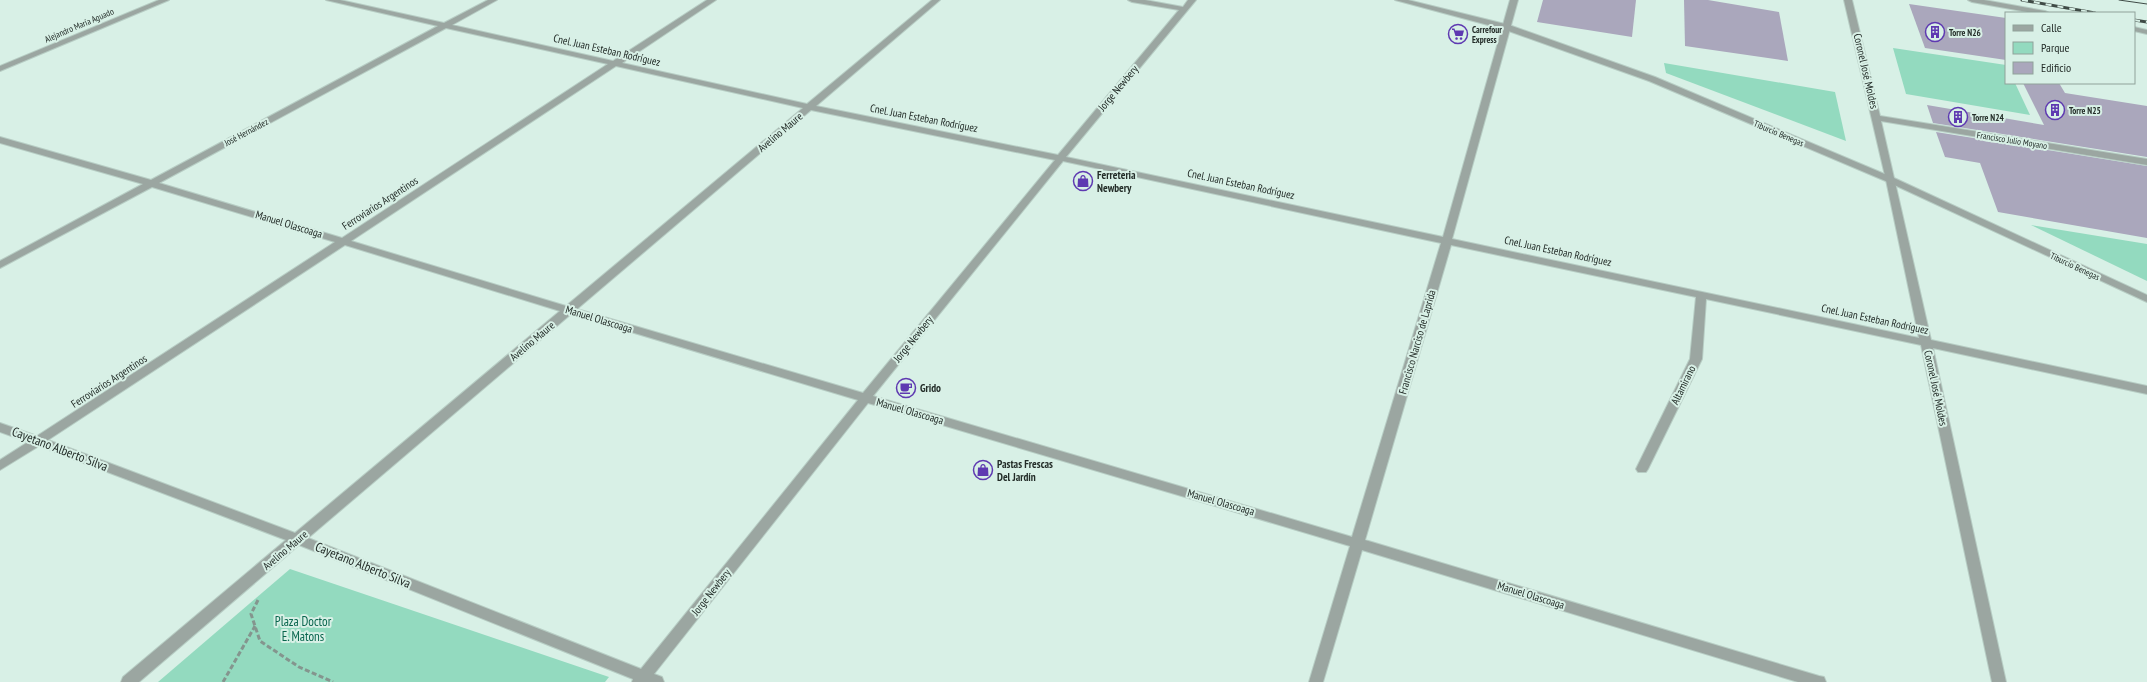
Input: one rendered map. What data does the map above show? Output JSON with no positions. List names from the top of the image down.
{
  "streets": {
    "street": [
      "Alejandro María Aguado",
      "Cnel. Juan Esteban Rodríguez",
      "Coronel José Moldes",
      "Jorge Newbery",
      "José Hernández",
      "Avelino Maure",
      "Tiburcio Benegas",
      "Francisco Julio Moyano",
      "Ferroviarios Argentinos",
      "Manuel Olascoaga",
      "Francisco Narciso de Laprida",
      "Altamirano",
      "Cayetano Alberto Silva"
    ]
  },
  "crossings": [
    ["Cnel. Juan Esteban Rodríguez", "Coronel José Moldes"],
    ["Cnel. Juan Esteban Rodríguez", "Jorge Newbery"],
    ["Cnel. Juan Esteban Rodríguez", "José Hernández"],
    ["Cnel. Juan Esteban Rodríguez", "Avelino Maure"],
    ["Cnel. Juan Esteban Rodríguez", "Ferroviarios Argentinos"],
    ["Cnel. Juan Esteban Rodríguez", "Francisco Narciso de Laprida"],
    ["Cnel. Juan Esteban Rodríguez", "Altamirano"],
    ["Coronel José Moldes", "Tiburcio Benegas"],
    ["Coronel José Moldes", "Francisco Julio Moyano"],
    ["Jorge Newbery", "Manuel Olascoaga"],
    ["Jorge Newbery", "Cayetano Alberto Silva"],
    ["José Hernández", "Manuel Olascoaga"],
    ["Avelino Maure", "Manuel Olascoaga"],
    ["Avelino Maure", "Cayetano Alberto Silva"],
    ["Tiburcio Benegas", "Francisco Narciso de Laprida"],
    ["Ferroviarios Argentinos", "Manuel Olascoaga"],
    ["Ferroviarios Argentinos", "Cayetano Alberto Silva"],
    ["Manuel Olascoaga", "Francisco Narciso de Laprida"]
  ],
  "parks": ["Plaza Doctor E. Matons"],
  "places": {
    "building": ["Torre N26", "Torre N25", "Torre N24"],
    "supermarket": ["Carrefour Express"],
    "shop": ["Ferreteria Newbery", "Pastas Frescas Del Jardín"],
    "cafe": ["Grido"]
  },
  "legend": ["Calle", "Parque", "Edificio"]
}
